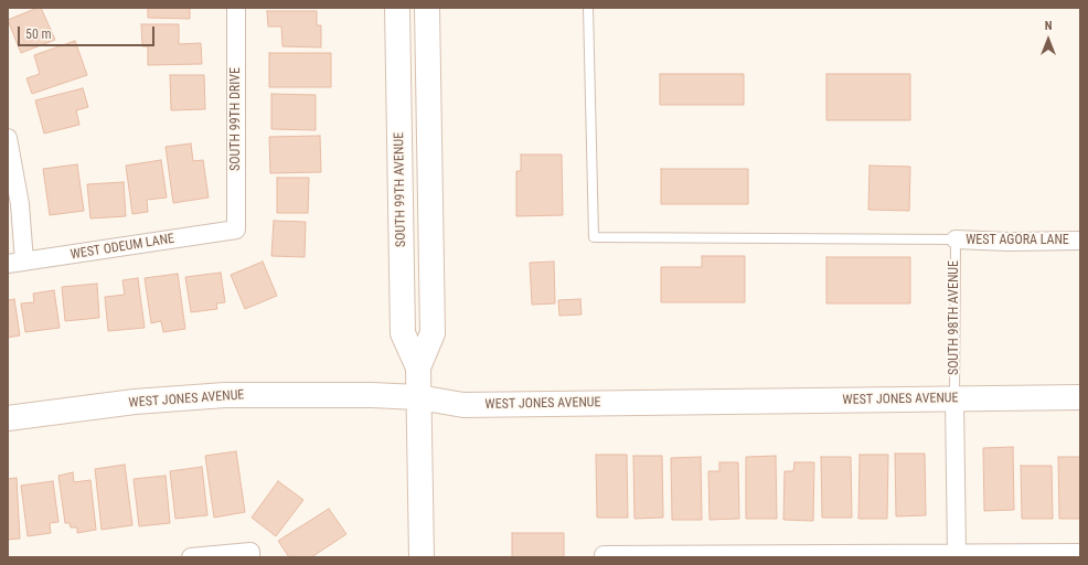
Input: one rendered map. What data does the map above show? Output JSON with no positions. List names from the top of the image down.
{
  "streets": {
    "street": [
      "SOUTH 99TH DRIVE",
      "SOUTH 99TH AVENUE",
      "WEST AGORA LANE",
      "WEST ODEUM LANE",
      "SOUTH 98TH AVENUE",
      "WEST JONES AVENUE"
    ]
  },
  "crossings": [
    ["SOUTH 99TH DRIVE", "WEST ODEUM LANE"],
    ["SOUTH 99TH AVENUE", "WEST JONES AVENUE"],
    ["WEST AGORA LANE", "SOUTH 98TH AVENUE"],
    ["SOUTH 98TH AVENUE", "WEST JONES AVENUE"]
  ],
  "scale_bar": "50 m",
  "north": "top"
}
